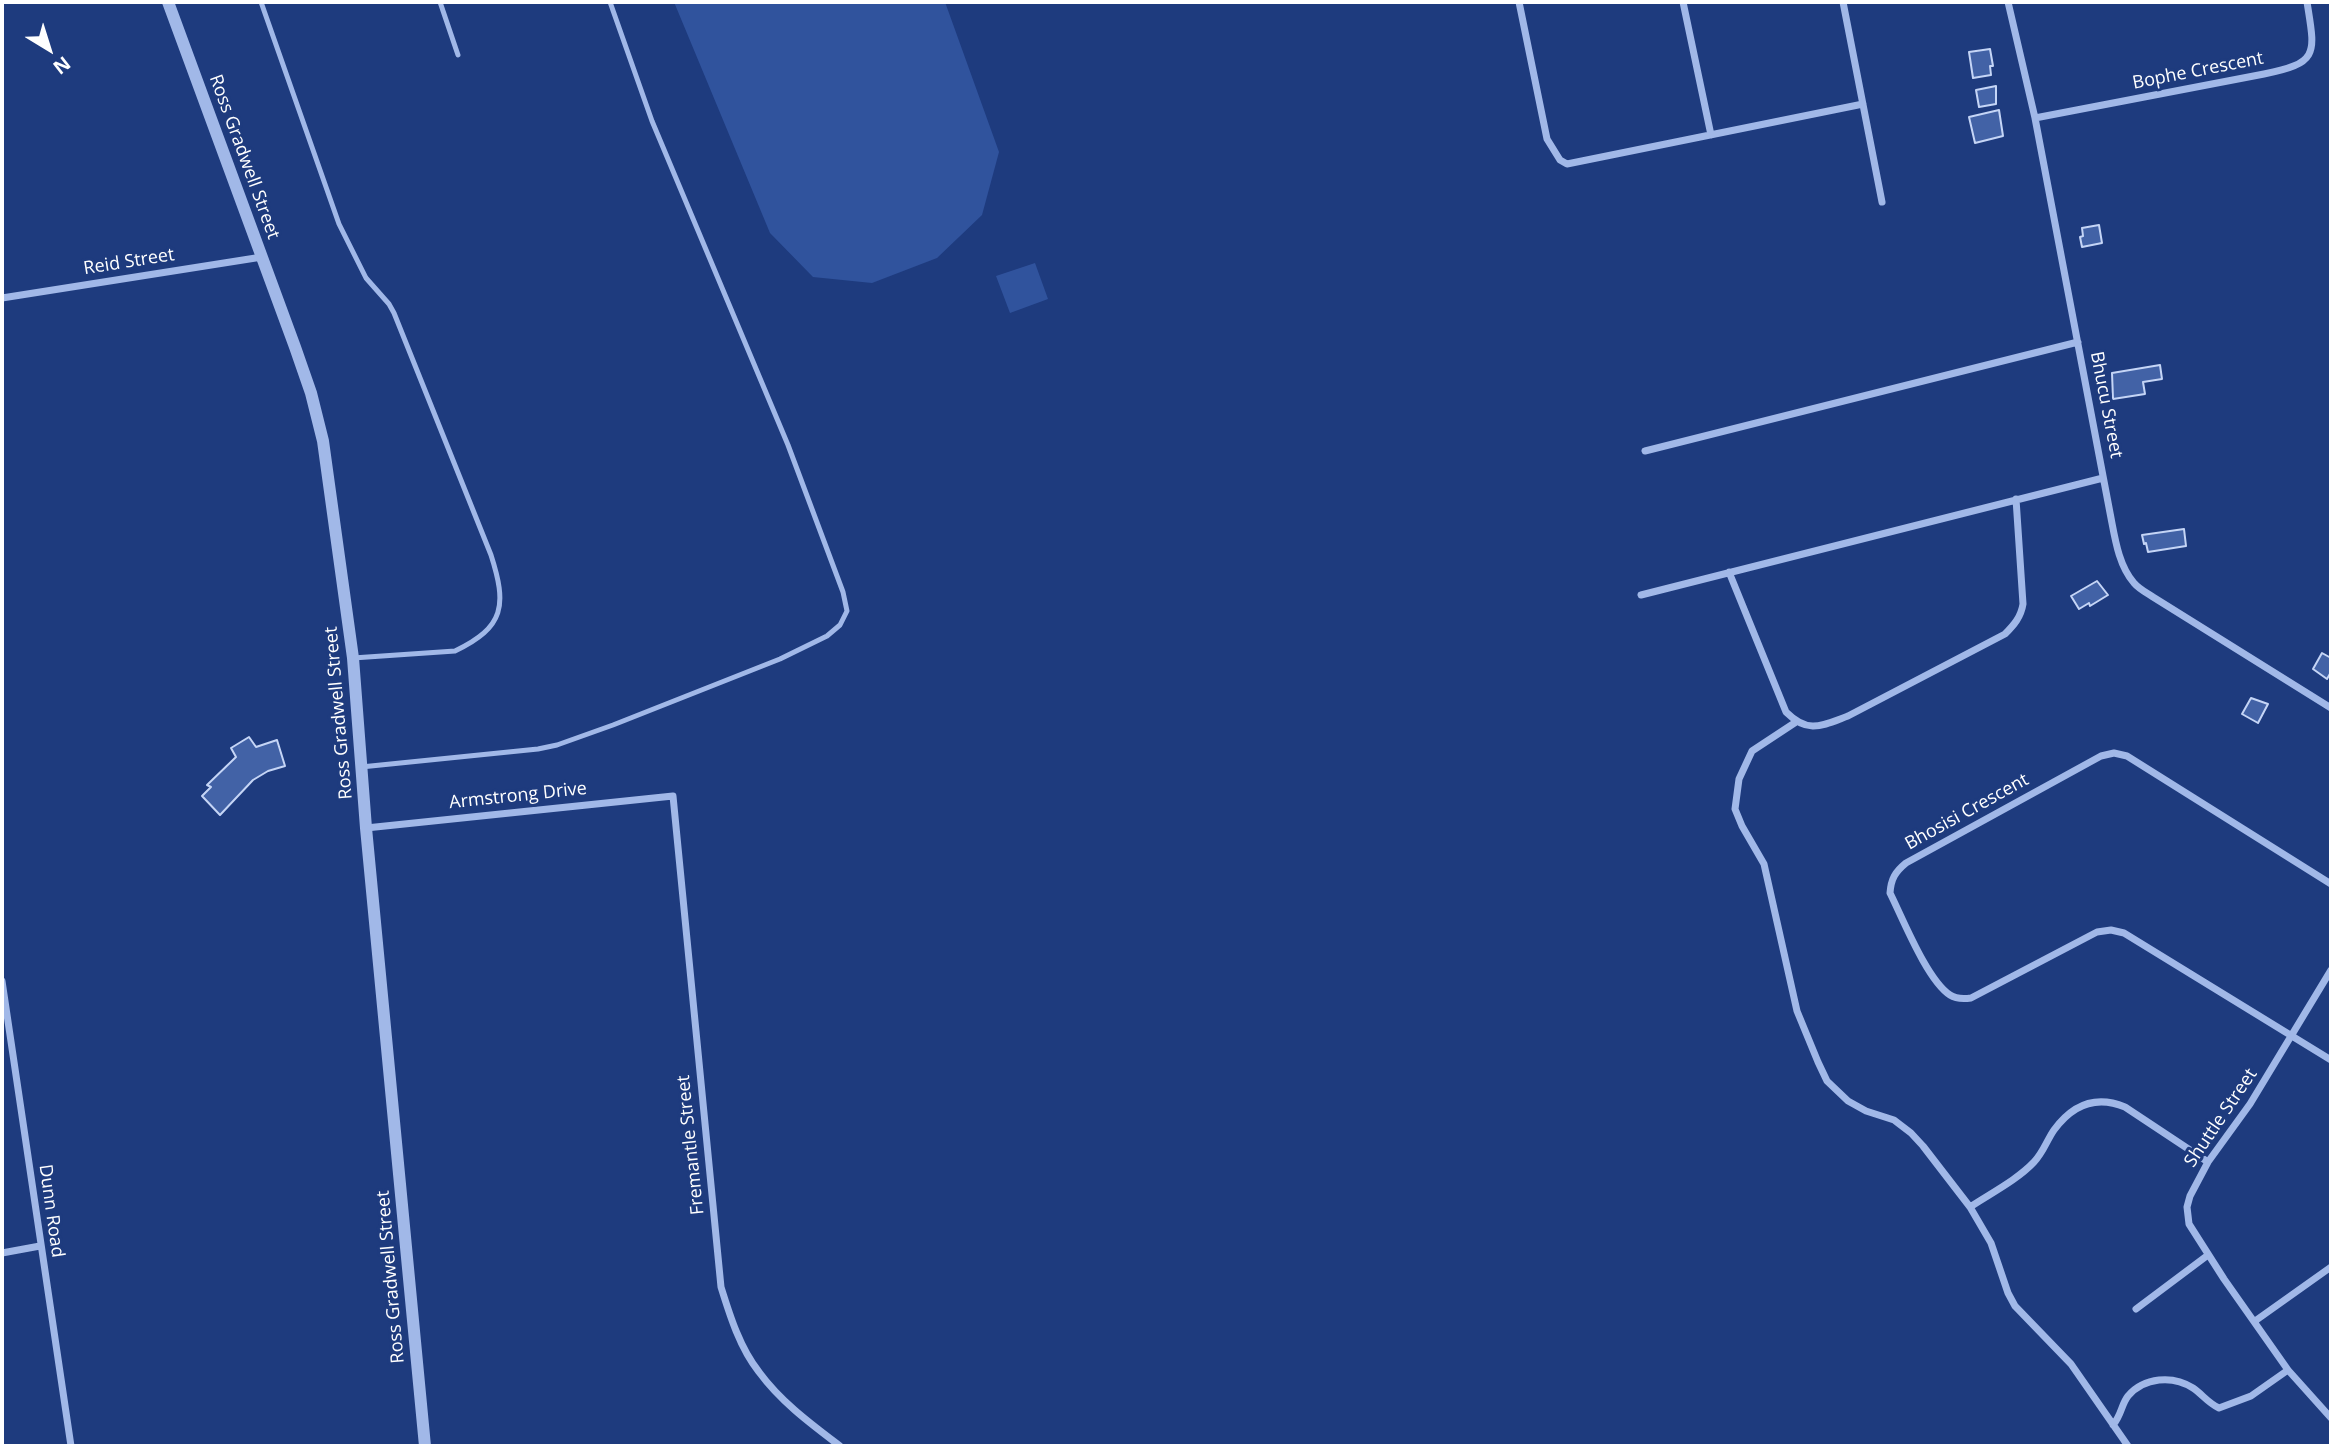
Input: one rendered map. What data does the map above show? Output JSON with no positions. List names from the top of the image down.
{
  "streets": {
    "street": [
      "Bophe Crescent",
      "Ross Gradwell Street",
      "Reid Street",
      "Bhucu Street",
      "Armstrong Drive",
      "Bhosisi Crescent",
      "Shuttle Street",
      "Fremantle Street",
      "Dunn Road"
    ]
  },
  "crossings": [
    ["Bophe Crescent", "Bhucu Street"],
    ["Ross Gradwell Street", "Reid Street"],
    ["Ross Gradwell Street", "Armstrong Drive"],
    ["Armstrong Drive", "Fremantle Street"],
    ["Bhosisi Crescent", "Shuttle Street"]
  ],
  "north": "bottom right"
}
